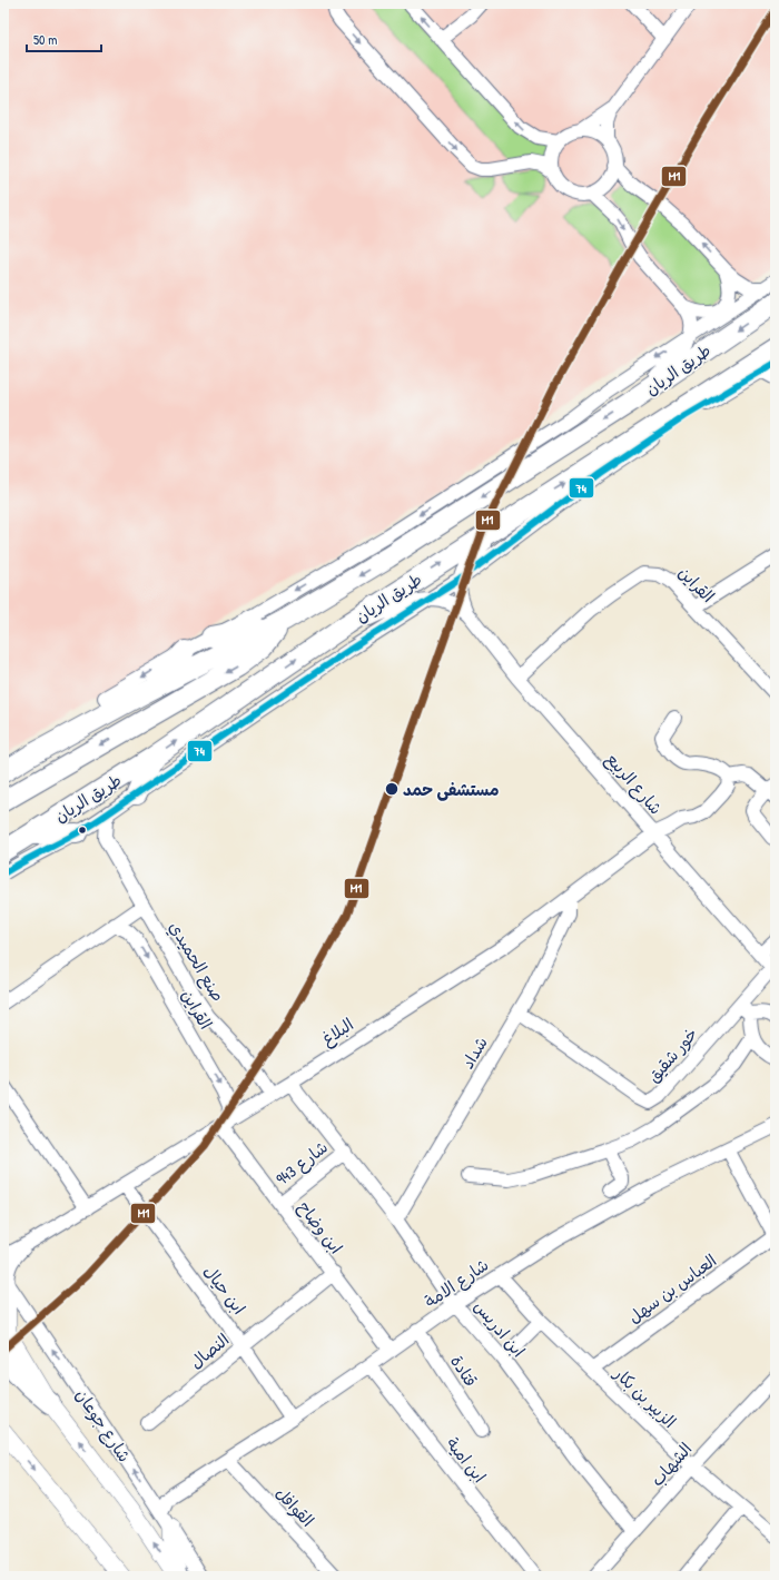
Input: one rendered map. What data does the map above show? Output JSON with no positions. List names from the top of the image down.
{
  "streets": {
    "highway": ["طريق الريان"],
    "main road": ["شارع جوعان"],
    "street": [
      "القراين",
      "شارع الربيع",
      "صنع الحميدي",
      "البلاغ",
      "شداد",
      "خور شقيق",
      "شارع 943",
      "ابن وضاح",
      "شارع الامة",
      "العباس بن سهل",
      "ابن حيال",
      "ابن ادريس",
      "النصال",
      "قتادة",
      "الزبير بن بكار",
      "ابن امية",
      "الشهاب",
      "القوافل"
    ]
  },
  "crossings": [
    ["طريق الريان", "شارع الربيع"],
    ["القراين", "شارع الربيع"],
    ["القراين", "البلاغ"],
    ["القراين", "ابن وضاح"],
    ["شارع الربيع", "البلاغ"],
    ["شارع الربيع", "خور شقيق"],
    ["صنع الحميدي", "البلاغ"],
    ["البلاغ", "شداد"],
    ["البلاغ", "ابن وضاح"],
    ["البلاغ", "ابن حيال"],
    ["البلاغ", "ابن ادريس"],
    ["البلاغ", "شارع جوعان"],
    ["شداد", "خور شقيق"],
    ["شداد", "ابن ادريس"],
    ["شارع 943", "ابن وضاح"],
    ["شارع 943", "ابن ادريس"],
    ["ابن وضاح", "شارع الامة"],
    ["ابن وضاح", "النصال"],
    ["شارع الامة", "ابن حيال"],
    ["شارع الامة", "ابن ادريس"],
    ["شارع الامة", "قتادة"],
    ["شارع الامة", "الزبير بن بكار"],
    ["شارع الامة", "شارع جوعان"],
    ["شارع الامة", "ابن امية"],
    ["شارع الامة", "القوافل"],
    ["العباس بن سهل", "الزبير بن بكار"],
    ["ابن حيال", "النصال"],
    ["ابن ادريس", "الشهاب"],
    ["الزبير بن بكار", "الشهاب"]
  ],
  "one_way": ["القراين", "شارع جوعان"],
  "places": ["مستشفى حمد"],
  "lines": ["transit line M1", "transit line 74"],
  "scale_bar": "50 m"
}
